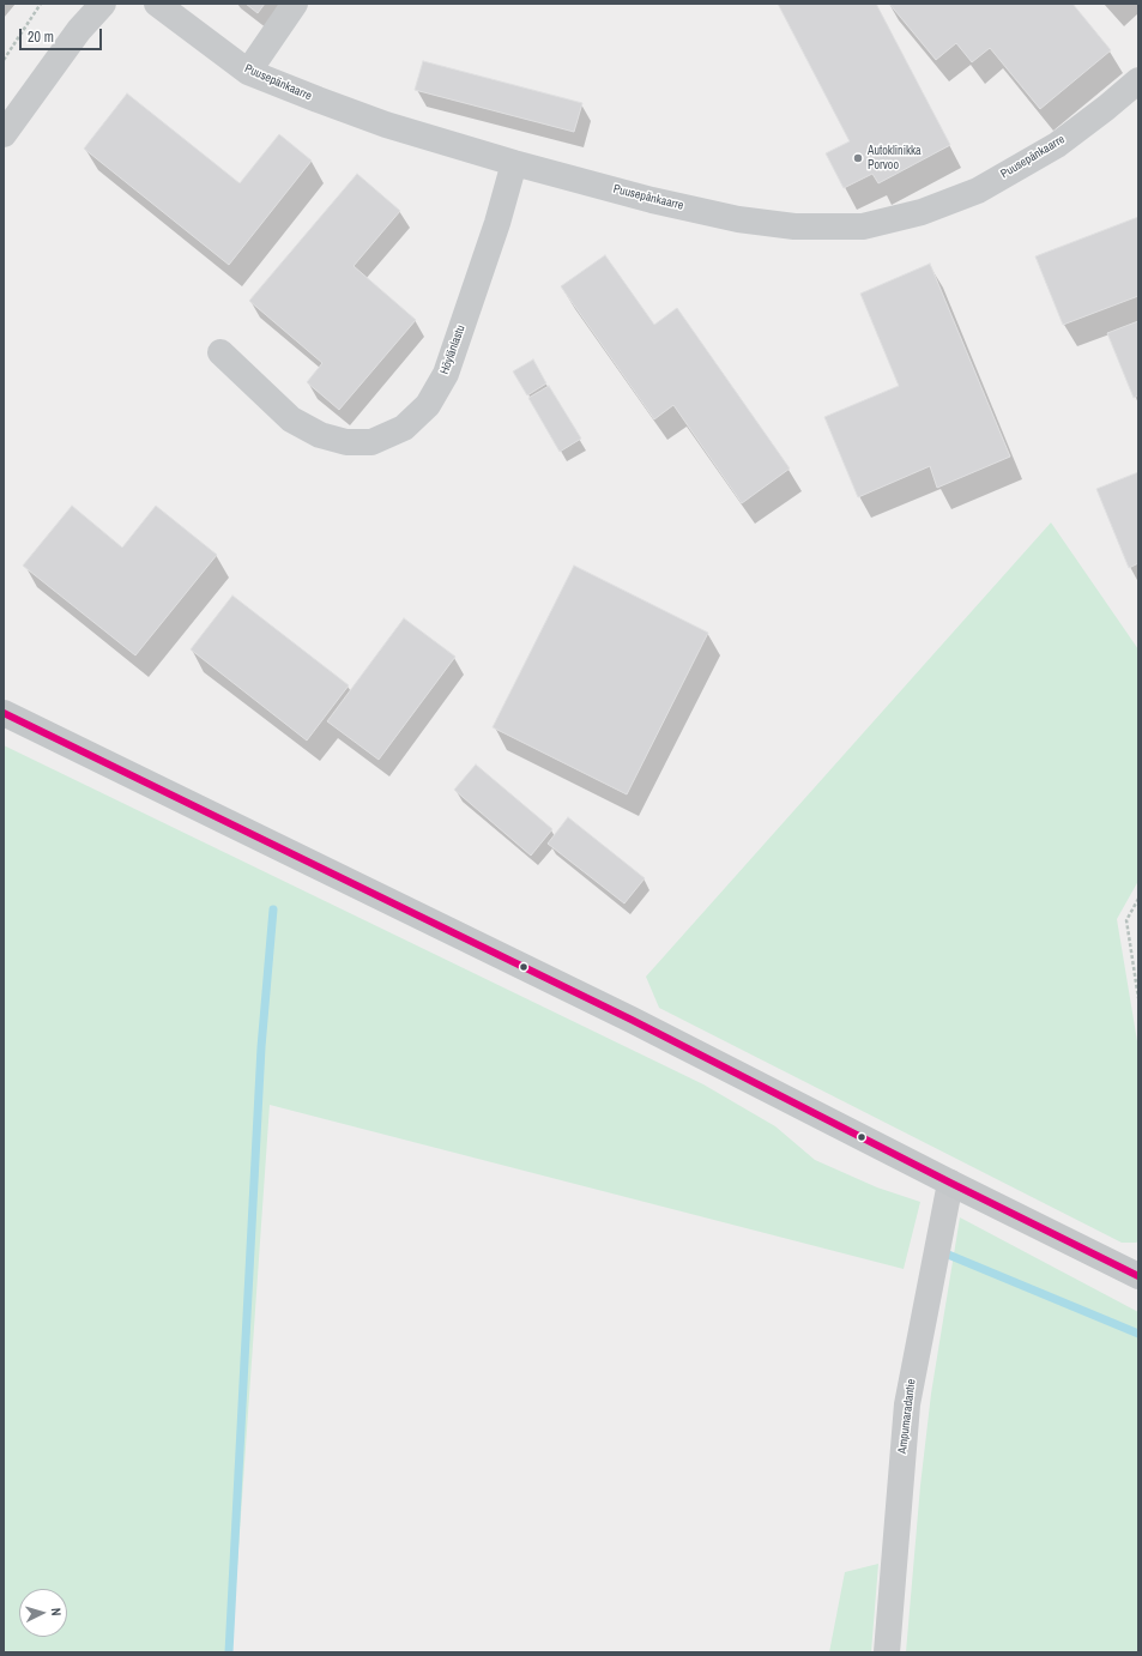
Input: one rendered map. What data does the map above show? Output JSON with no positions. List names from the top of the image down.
{
  "streets": {
    "street": ["Puusepänkaarre", "Höylänlastu", "Ampumaradantie"]
  },
  "crossings": [
    ["Puusepänkaarre", "Höylänlastu"]
  ],
  "places": ["Autoklinikka Porvoo"],
  "scale_bar": "20 m",
  "north": "right"
}
